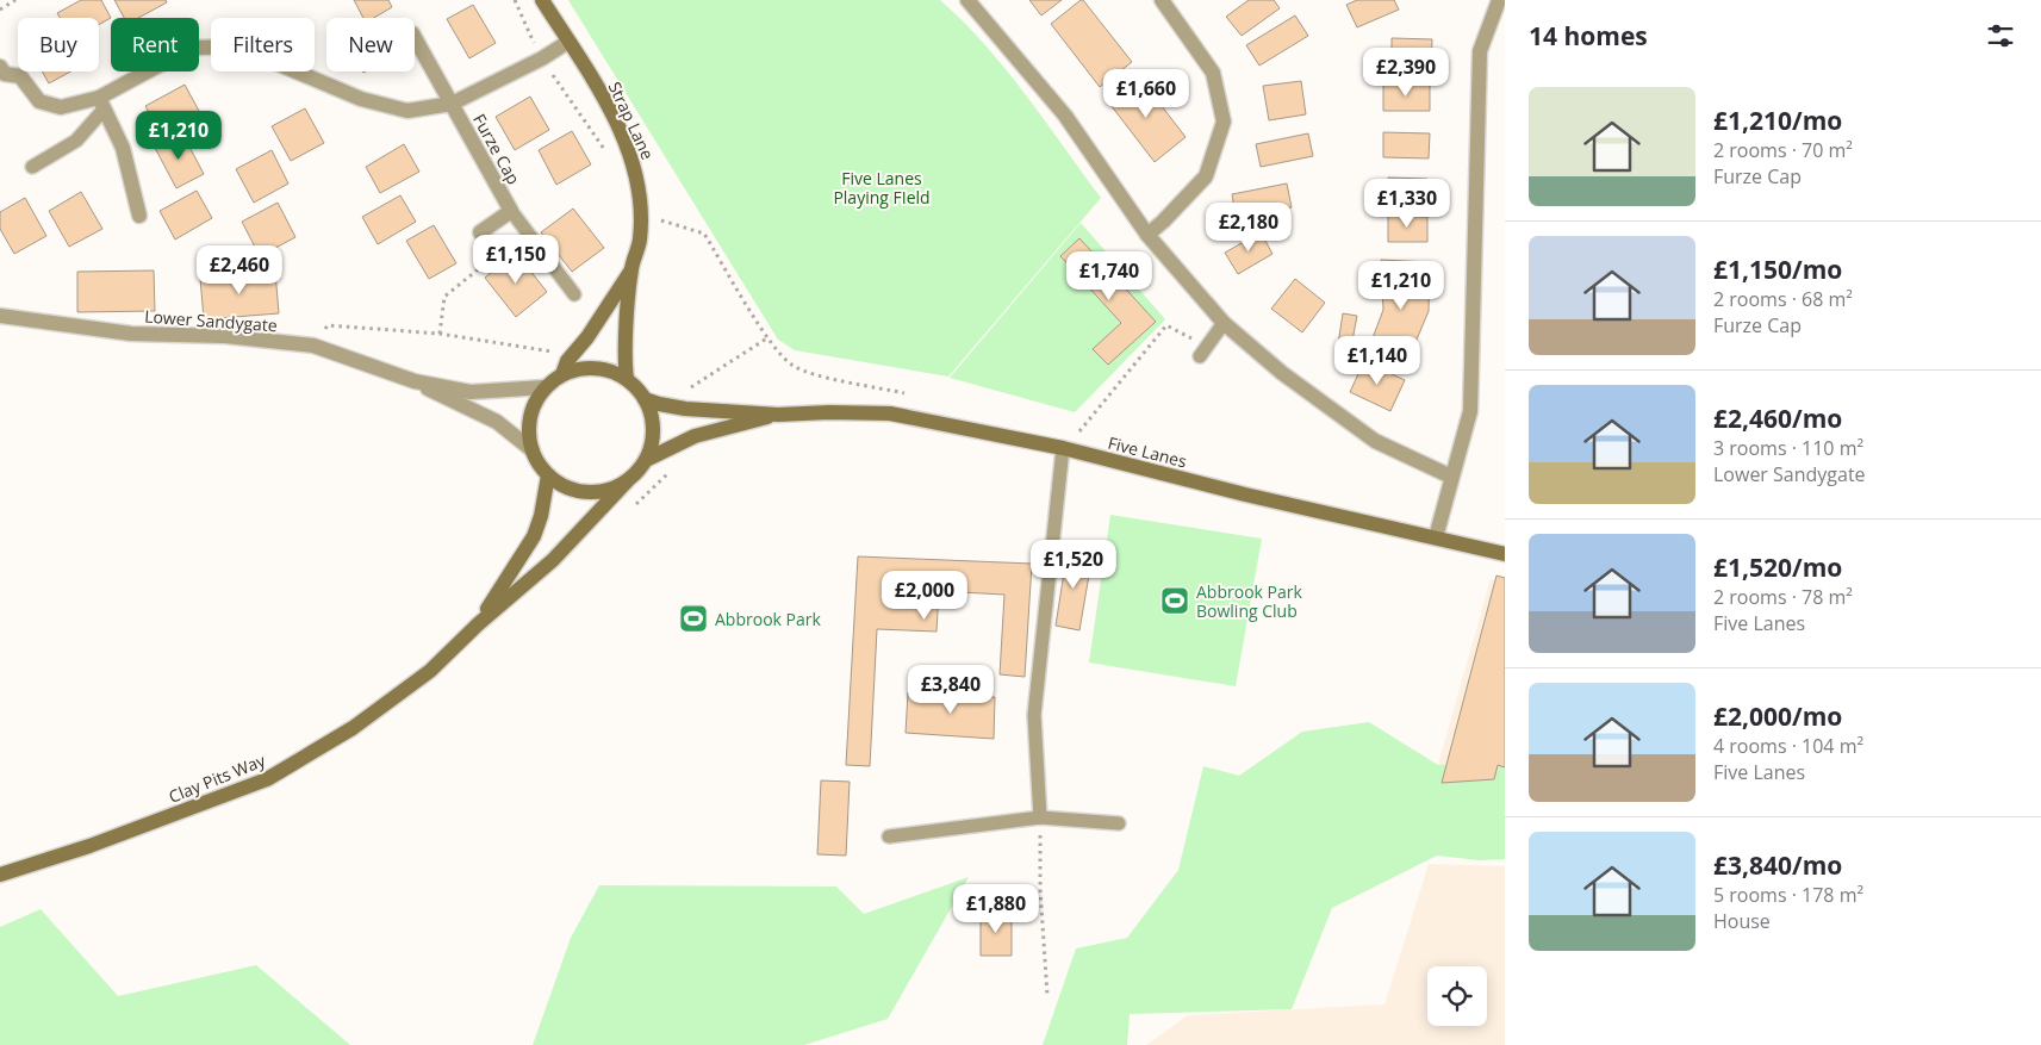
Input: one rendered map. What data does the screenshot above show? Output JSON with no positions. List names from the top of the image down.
{
  "streets": {
    "main road": ["Strap Lane", "Five Lanes", "Clay Pits Way"],
    "street": ["Furze Cap", "Lower Sandygate"]
  },
  "crossings": [
    ["Strap Lane", "Furze Cap"],
    ["Strap Lane", "Lower Sandygate"],
    ["Strap Lane", "Five Lanes"],
    ["Strap Lane", "Clay Pits Way"],
    ["Lower Sandygate", "Five Lanes"],
    ["Lower Sandygate", "Clay Pits Way"],
    ["Five Lanes", "Clay Pits Way"]
  ],
  "parks": ["Five Lanes Playing FIeld"],
  "places": {
    "sports": ["Abbrook Park Bowling Club", "Abbrook Park"]
  },
  "page": {
    "heading": "14 homes",
    "chip": [
      "Buy",
      "Rent",
      "Filters",
      "New"
    ],
    "price": [
      "£2,390",
      "£1,660",
      "£1,210",
      "£1,330",
      "£2,180",
      "£1,150",
      "£2,460",
      "£1,740",
      "£1,210",
      "£1,140",
      "£1,520",
      "£2,000",
      "£3,840",
      "£1,880"
    ],
    "list": [
      {
        "name": "£1,210/mo",
        "note": "2 rooms · 70 m² · Furze Cap"
      },
      {
        "name": "£1,150/mo",
        "note": "2 rooms · 68 m² · Furze Cap"
      },
      {
        "name": "£2,460/mo",
        "note": "3 rooms · 110 m² · Lower Sandygate"
      },
      {
        "name": "£1,520/mo",
        "note": "2 rooms · 78 m² · Five Lanes"
      },
      {
        "name": "£2,000/mo",
        "note": "4 rooms · 104 m² · Five Lanes"
      },
      {
        "name": "£3,840/mo",
        "note": "5 rooms · 178 m² · House"
      }
    ]
  }
}
